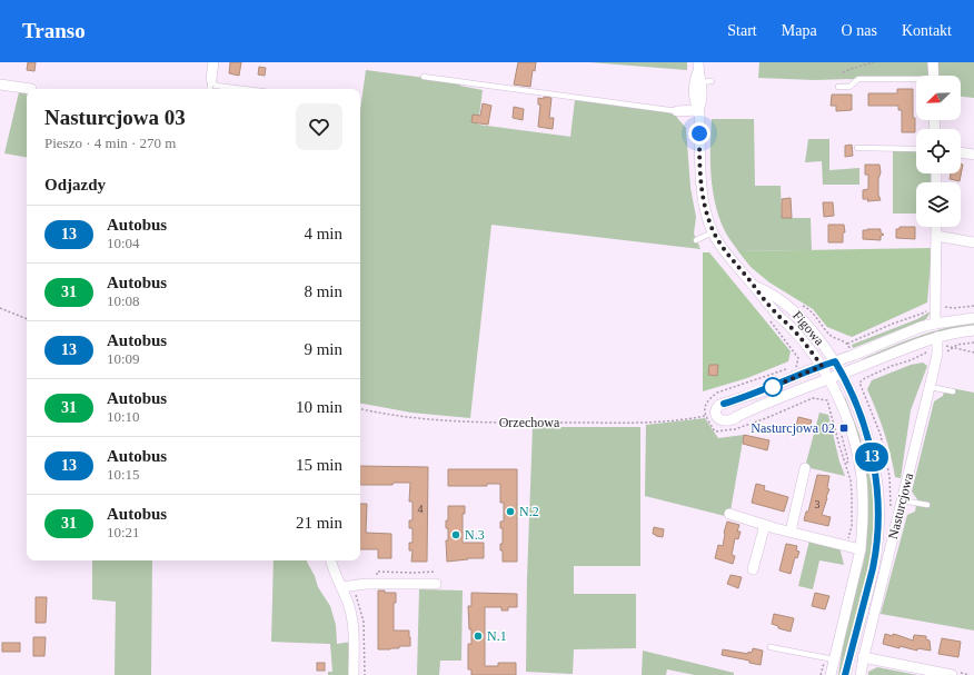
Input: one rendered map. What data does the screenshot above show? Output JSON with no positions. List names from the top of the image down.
{
  "streets": {
    "street": ["Figowa", "Nasturcjowa"],
    "path": ["Orzechowa"]
  },
  "places": {
    "transit": ["Nasturcjowa 02"],
    "other": ["N.2", "N.3", "N.1"]
  },
  "lines": ["bus line 13"],
  "house_numbers": ["3", "4"],
  "north": "bottom left",
  "page": {
    "header": "Transo",
    "nav": [
      "Start",
      "Mapa",
      "O nas",
      "Kontakt"
    ],
    "on_map": "13",
    "heading": [
      ["Nasturcjowa 03", "Pieszo · 4 min · 270 m"],
      "Odjazdy"
    ],
    "list": [
      {
        "mark": "13",
        "name": "Autobus",
        "note": "10:04",
        "value": "4 min"
      },
      {
        "mark": "31",
        "name": "Autobus",
        "note": "10:08",
        "value": "8 min"
      },
      {
        "mark": "13",
        "name": "Autobus",
        "note": "10:09",
        "value": "9 min"
      },
      {
        "mark": "31",
        "name": "Autobus",
        "note": "10:10",
        "value": "10 min"
      },
      {
        "mark": "13",
        "name": "Autobus",
        "note": "10:15",
        "value": "15 min"
      },
      {
        "mark": "31",
        "name": "Autobus",
        "note": "10:21",
        "value": "21 min"
      }
    ]
  }
}
